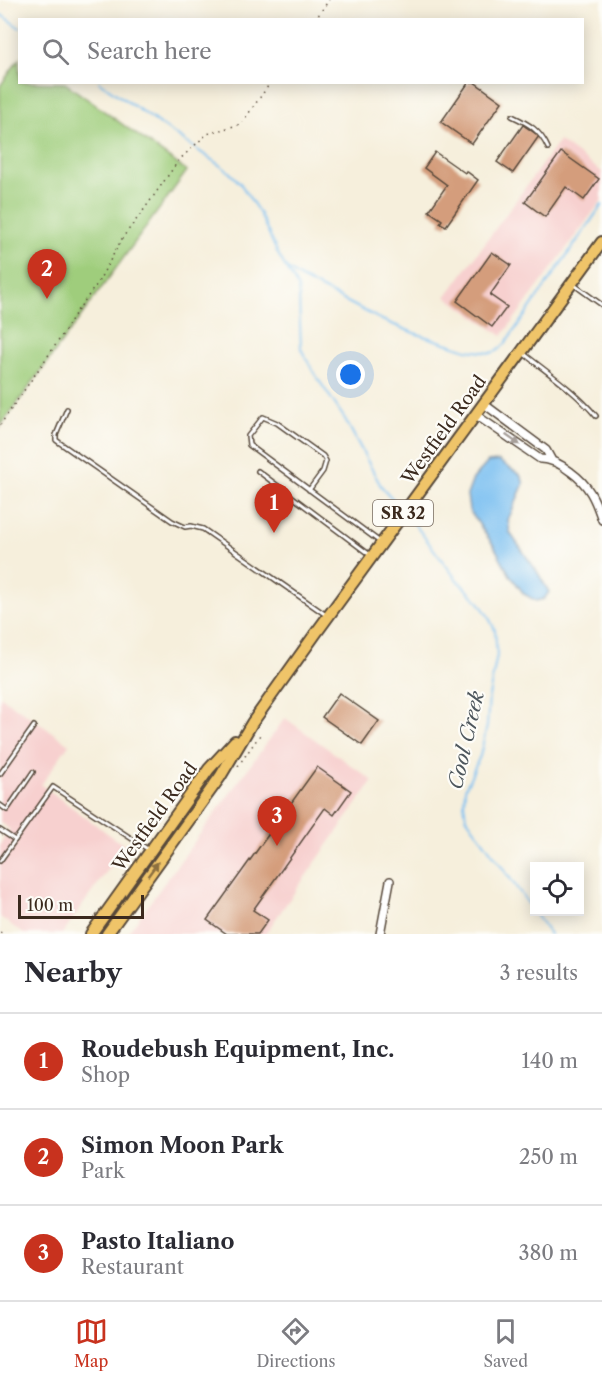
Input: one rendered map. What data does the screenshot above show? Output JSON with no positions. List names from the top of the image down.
{
  "streets": {
    "main road": ["Westfield Road", "SR 32"]
  },
  "crossings": [
    ["Westfield Road", "SR 32"]
  ],
  "water": ["Cool Creek"],
  "scale_bar": "100 m",
  "page": {
    "search": "Search here",
    "pins": ["2", "1", "3"],
    "scale": "100 m",
    "heading": ["Nearby", "3 results"],
    "list": [
      {
        "mark": "1",
        "name": "Roudebush Equipment, Inc.",
        "note": "Shop",
        "value": "140 m"
      },
      {
        "mark": "2",
        "name": "Simon Moon Park",
        "note": "Park",
        "value": "250 m"
      },
      {
        "mark": "3",
        "name": "Pasto Italiano",
        "note": "Restaurant",
        "value": "380 m"
      }
    ],
    "nav": ["Map", "Directions", "Saved"]
  }
}
